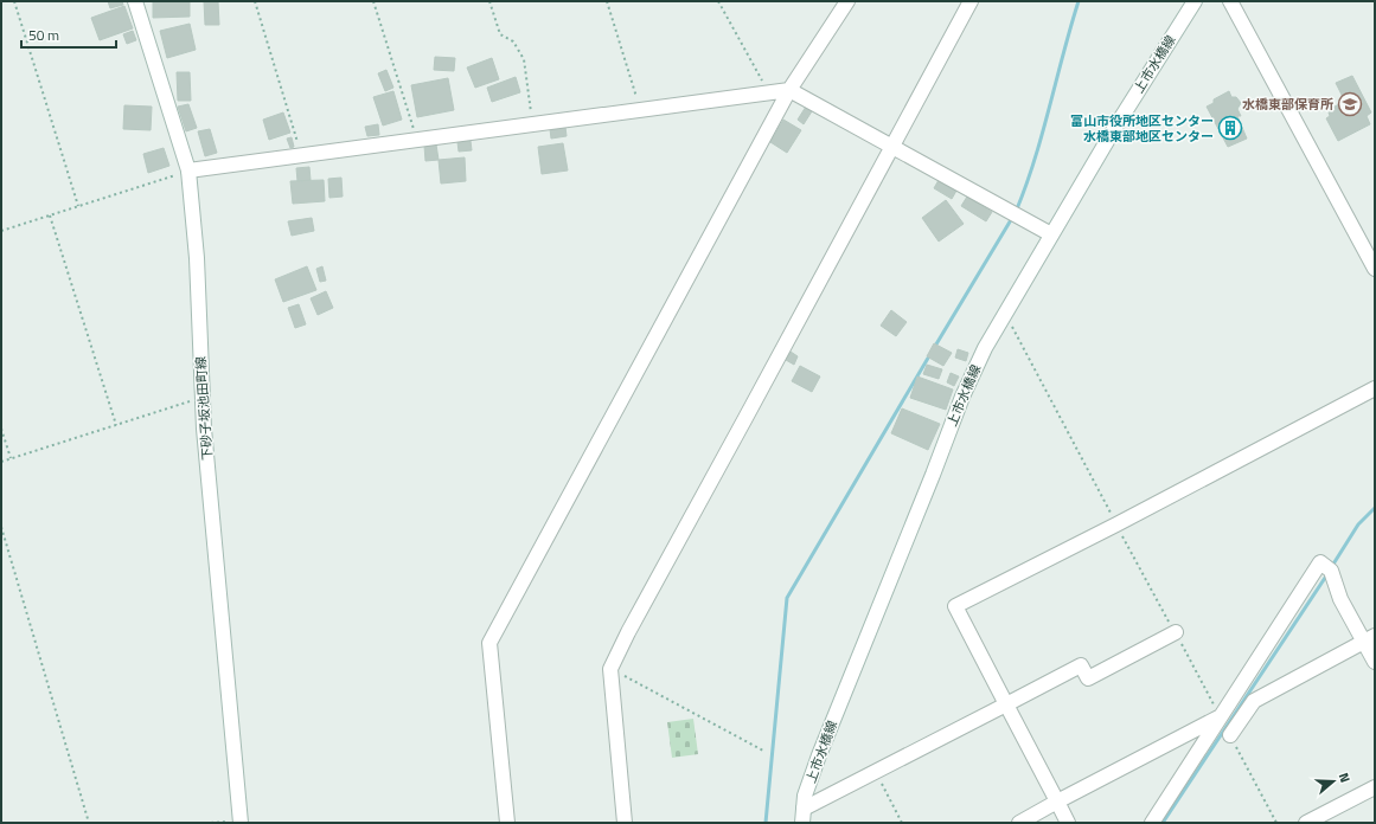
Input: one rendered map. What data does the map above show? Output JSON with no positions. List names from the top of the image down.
{
  "streets": {
    "street": ["上市水橋線", "下砂子坂池田町線"]
  },
  "places": {
    "school or university": ["水橋東部保育所"],
    "building": ["富山市役所地区センター 水橋東部地区センター"]
  },
  "scale_bar": "50 m",
  "north": "right"
}
